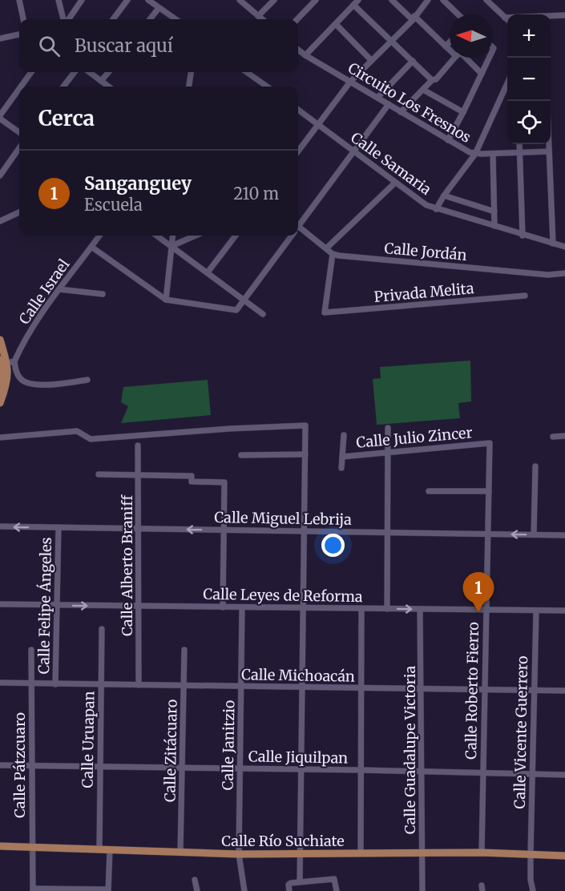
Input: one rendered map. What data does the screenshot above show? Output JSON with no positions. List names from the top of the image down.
{
  "streets": {
    "main road": ["Calle Río Suchiate"],
    "street": [
      "Circuito Los Fresnos",
      "Calle Samaria",
      "Calle Jordán",
      "Calle Israel",
      "Privada Melita",
      "Calle Julio Zincer",
      "Calle Miguel Lebrija",
      "Calle Alberto Braniff",
      "Calle Leyes de Reforma",
      "Calle Felipe Ángeles",
      "Calle Michoacán",
      "Calle Roberto Fierro",
      "Calle Vicente Guerrero",
      "Calle Uruapan",
      "Calle Janitzio",
      "Calle Guadalupe Victoria",
      "Calle Zitácuaro",
      "Calle Jiquilpan",
      "Calle Pátzcuaro"
    ]
  },
  "crossings": [
    ["Calle Jordán", "Privada Melita"],
    ["Calle Julio Zincer", "Calle Roberto Fierro"],
    ["Calle Miguel Lebrija", "Calle Alberto Braniff"],
    ["Calle Miguel Lebrija", "Calle Felipe Ángeles"],
    ["Calle Miguel Lebrija", "Calle Roberto Fierro"],
    ["Calle Alberto Braniff", "Calle Leyes de Reforma"],
    ["Calle Alberto Braniff", "Calle Michoacán"],
    ["Calle Leyes de Reforma", "Calle Felipe Ángeles"],
    ["Calle Leyes de Reforma", "Calle Roberto Fierro"],
    ["Calle Leyes de Reforma", "Calle Vicente Guerrero"],
    ["Calle Leyes de Reforma", "Calle Janitzio"],
    ["Calle Leyes de Reforma", "Calle Guadalupe Victoria"],
    ["Calle Felipe Ángeles", "Calle Michoacán"],
    ["Calle Michoacán", "Calle Roberto Fierro"],
    ["Calle Michoacán", "Calle Vicente Guerrero"],
    ["Calle Michoacán", "Calle Uruapan"],
    ["Calle Michoacán", "Calle Janitzio"],
    ["Calle Michoacán", "Calle Guadalupe Victoria"],
    ["Calle Michoacán", "Calle Zitácuaro"],
    ["Calle Michoacán", "Calle Pátzcuaro"],
    ["Calle Roberto Fierro", "Calle Jiquilpan"],
    ["Calle Roberto Fierro", "Calle Río Suchiate"],
    ["Calle Vicente Guerrero", "Calle Jiquilpan"],
    ["Calle Vicente Guerrero", "Calle Río Suchiate"],
    ["Calle Uruapan", "Calle Jiquilpan"],
    ["Calle Uruapan", "Calle Río Suchiate"],
    ["Calle Janitzio", "Calle Jiquilpan"],
    ["Calle Janitzio", "Calle Río Suchiate"],
    ["Calle Guadalupe Victoria", "Calle Jiquilpan"],
    ["Calle Guadalupe Victoria", "Calle Río Suchiate"],
    ["Calle Zitácuaro", "Calle Jiquilpan"],
    ["Calle Zitácuaro", "Calle Río Suchiate"],
    ["Calle Jiquilpan", "Calle Pátzcuaro"],
    ["Calle Pátzcuaro", "Calle Río Suchiate"]
  ],
  "north": "left",
  "page": {
    "map_buttons": ["+", "−"],
    "search": "Buscar aquí",
    "heading": "Cerca",
    "list": [
      {
        "mark": "1",
        "name": "Sanganguey",
        "note": "Escuela",
        "value": "210 m"
      }
    ],
    "pins": "1"
  }
}
